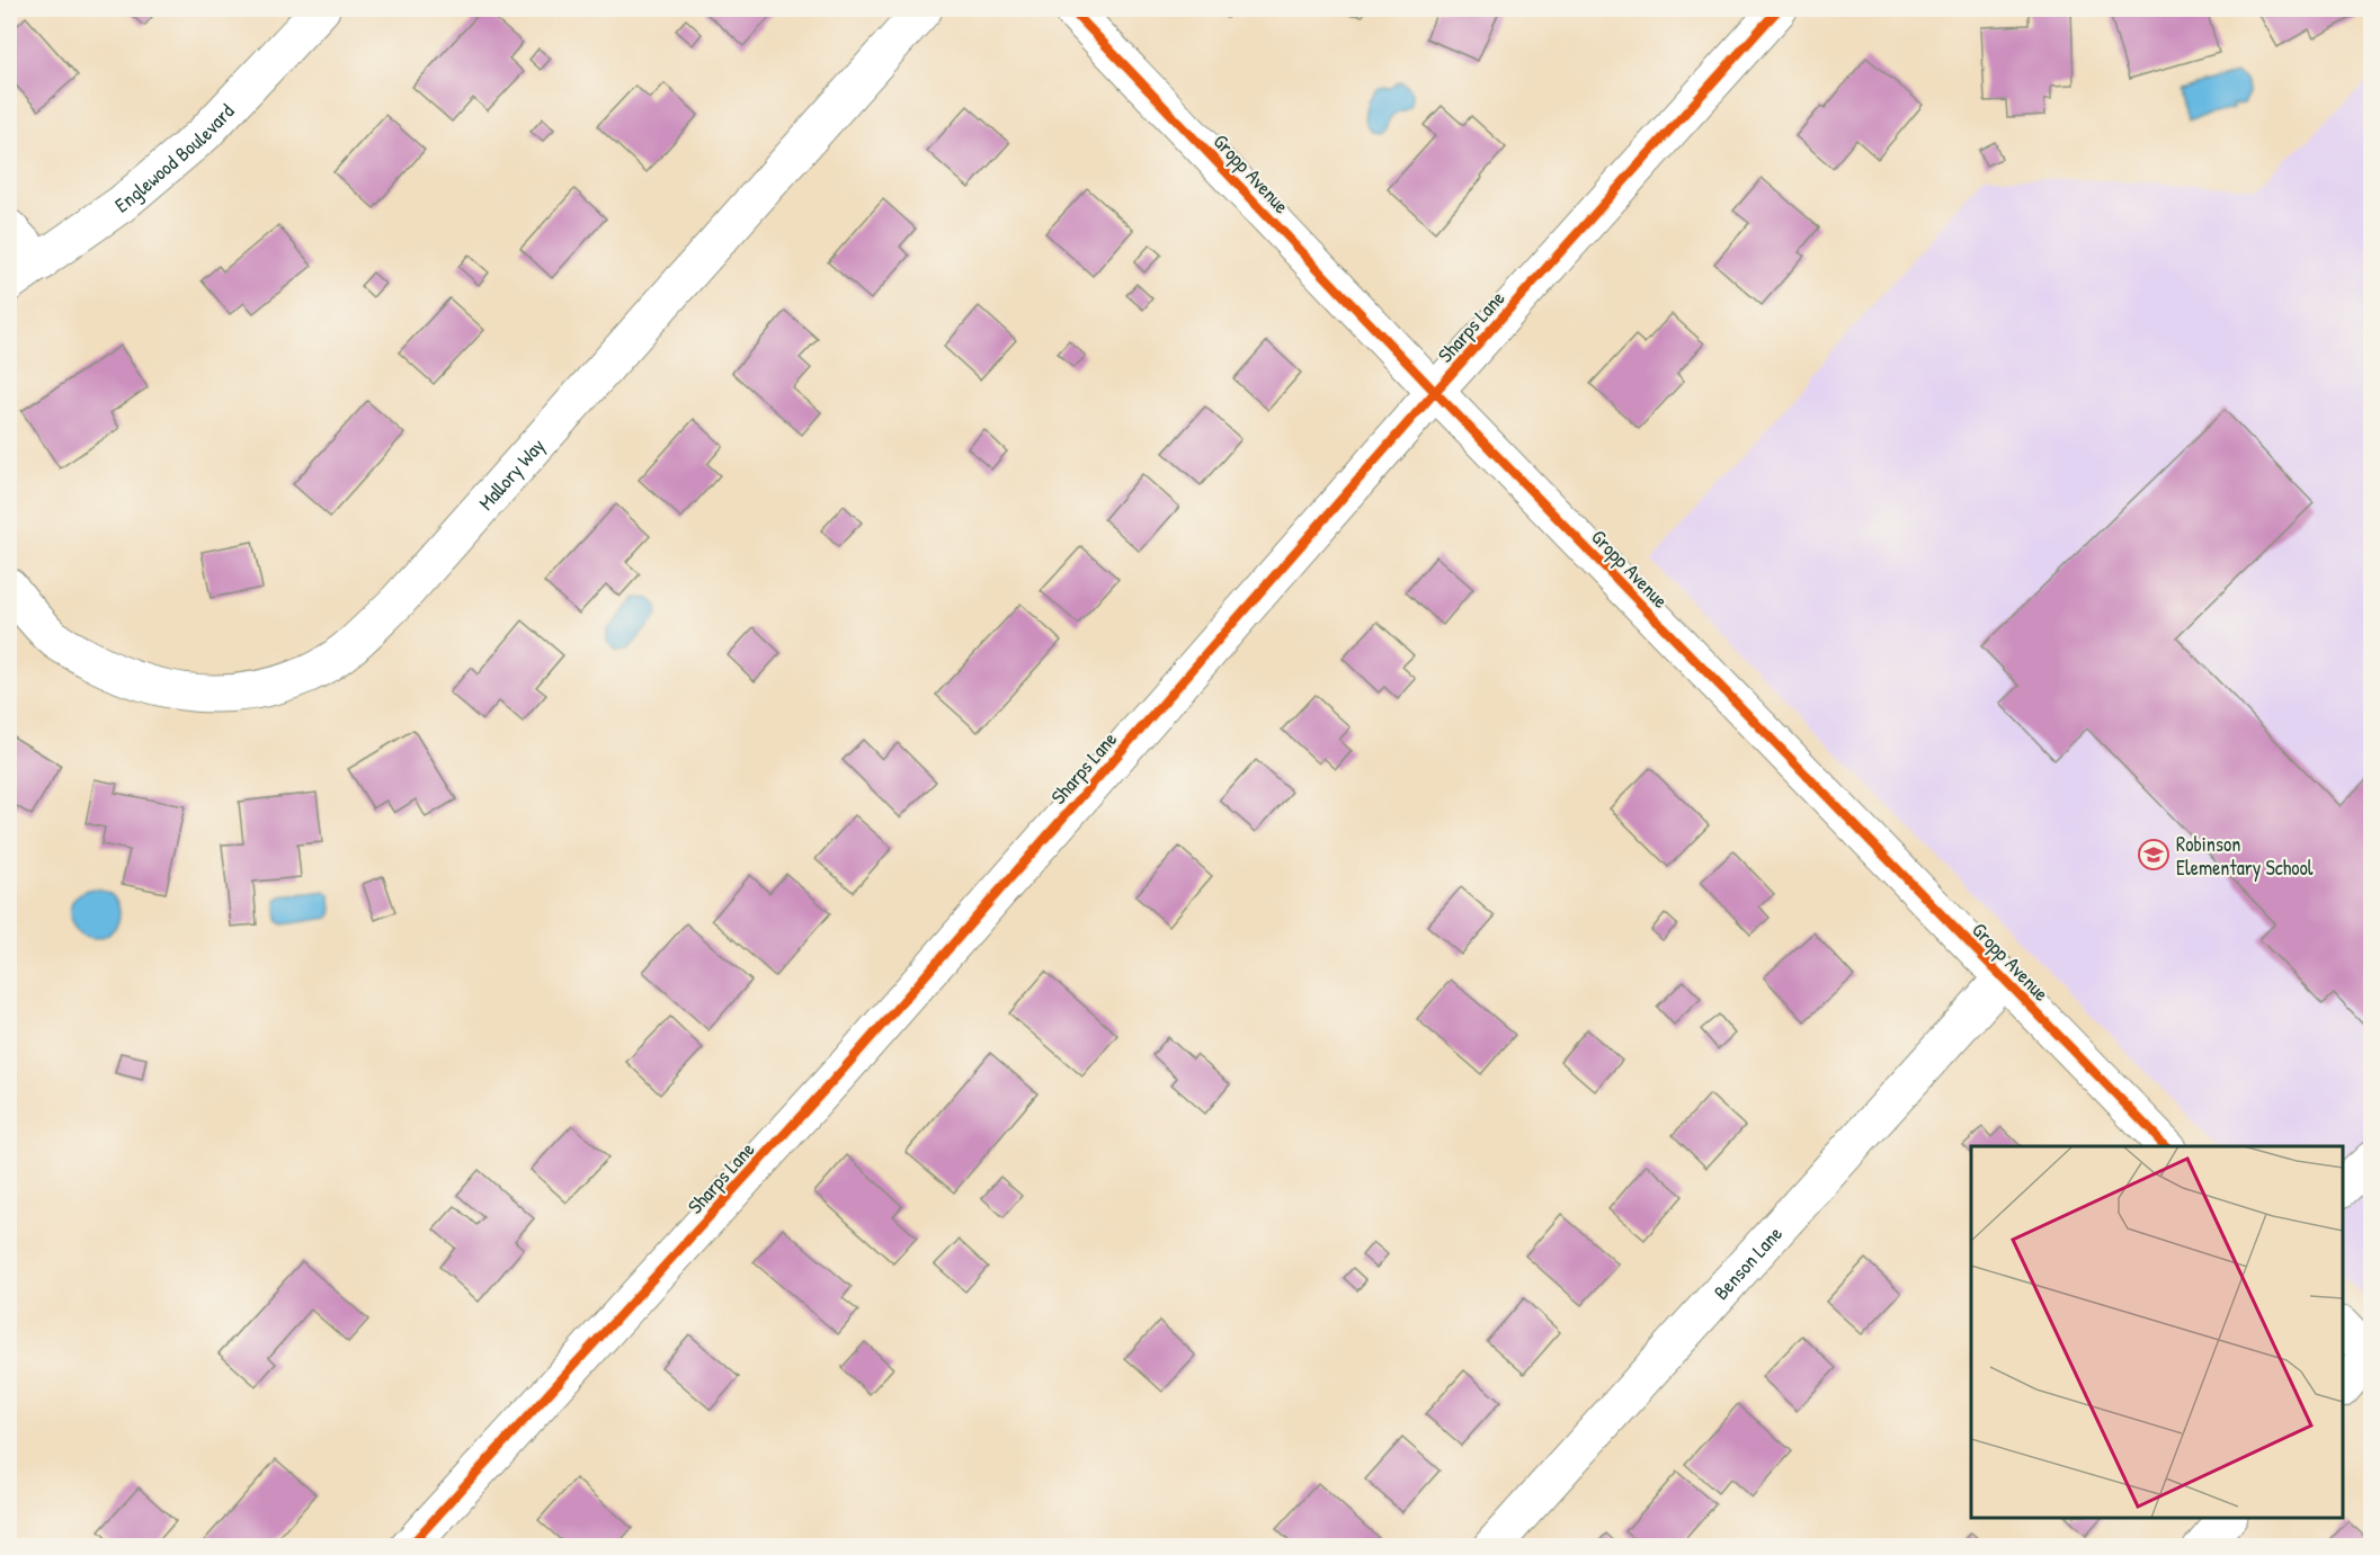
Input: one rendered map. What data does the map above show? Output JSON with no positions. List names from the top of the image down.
{
  "streets": {
    "street": [
      "Englewood Boulevard",
      "Gropp Avenue",
      "Sharps Lane",
      "Mallory Way",
      "Benson Lane"
    ]
  },
  "crossings": [
    ["Gropp Avenue", "Sharps Lane"],
    ["Gropp Avenue", "Benson Lane"]
  ],
  "places": {
    "school or university": ["Robinson Elementary School"]
  }
}
